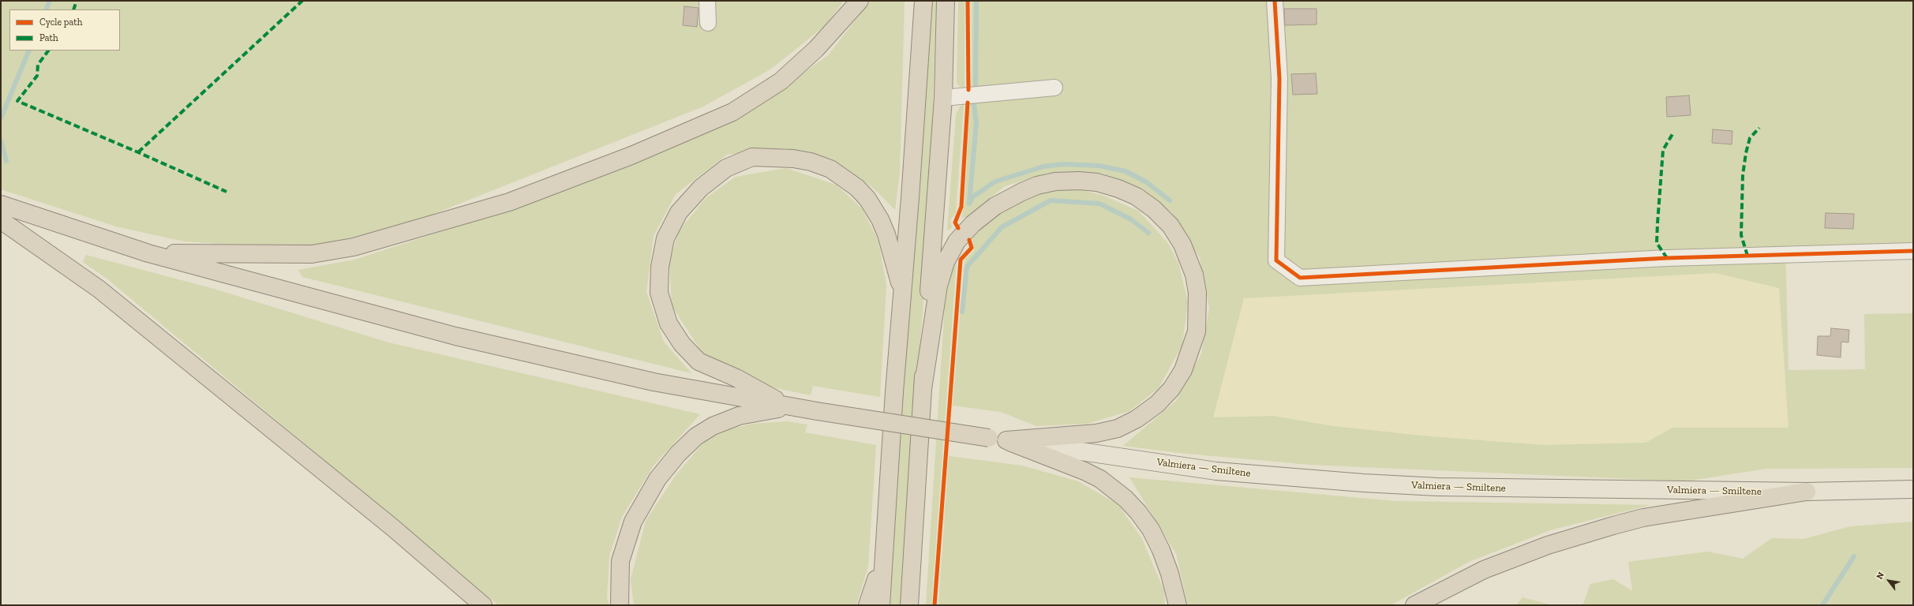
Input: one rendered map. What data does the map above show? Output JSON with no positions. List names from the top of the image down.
{
  "streets": {
    "main road": ["Valmiera — Smiltene"]
  },
  "legend": ["Cycle path", "Path"],
  "north": "top left"
}
